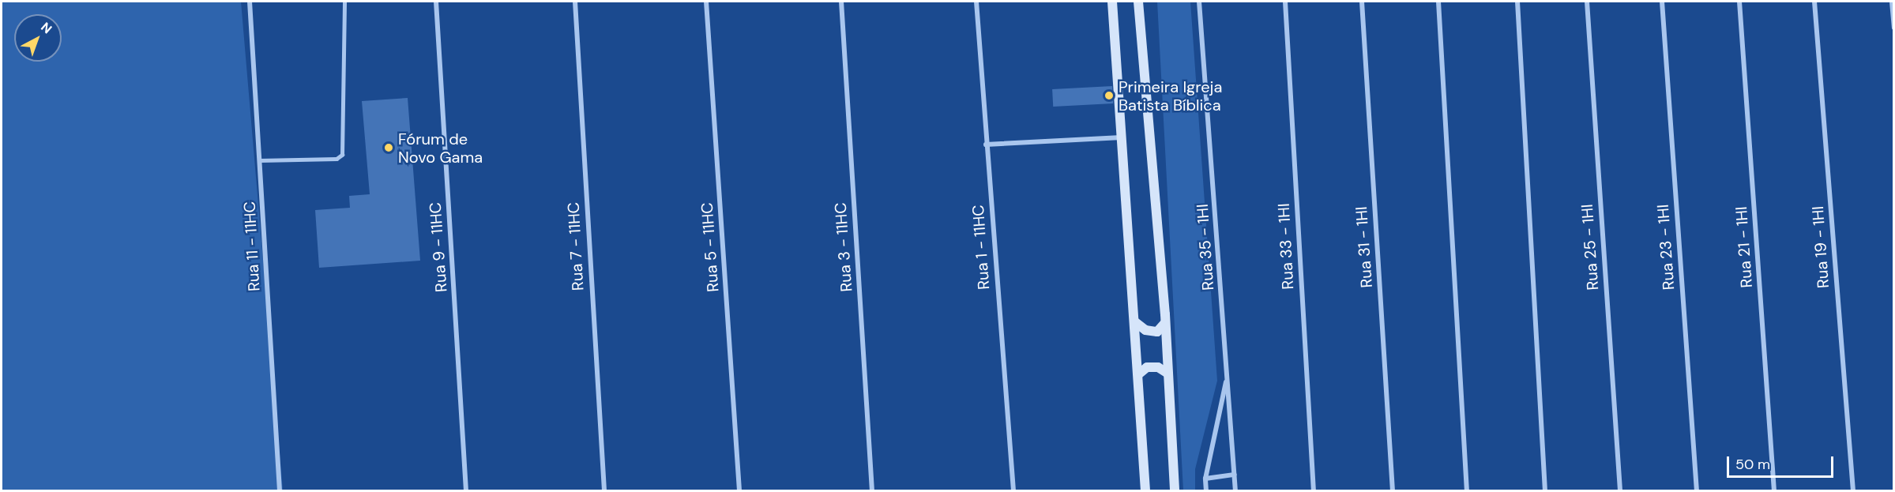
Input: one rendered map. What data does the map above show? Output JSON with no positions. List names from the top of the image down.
{
  "streets": {
    "street": [
      "Rua 11 - 11HC",
      "Rua 7 - 11HC",
      "Rua 33 - 1HI",
      "Rua 9 - 11HC",
      "Rua 5 - 11HC",
      "Rua 3 - 11HC",
      "Rua 1 - 11HC",
      "Rua 35 - 1HI",
      "Rua 31 - 1HI",
      "Rua 25 - 1HI",
      "Rua 23 - 1HI",
      "Rua 21 - 1HI",
      "Rua 19 - 1HI"
    ]
  },
  "places": ["Primeira Igreja Batista Bíblica", "Fórum de Novo Gama"],
  "scale_bar": "50 m",
  "north": "top right"
}
